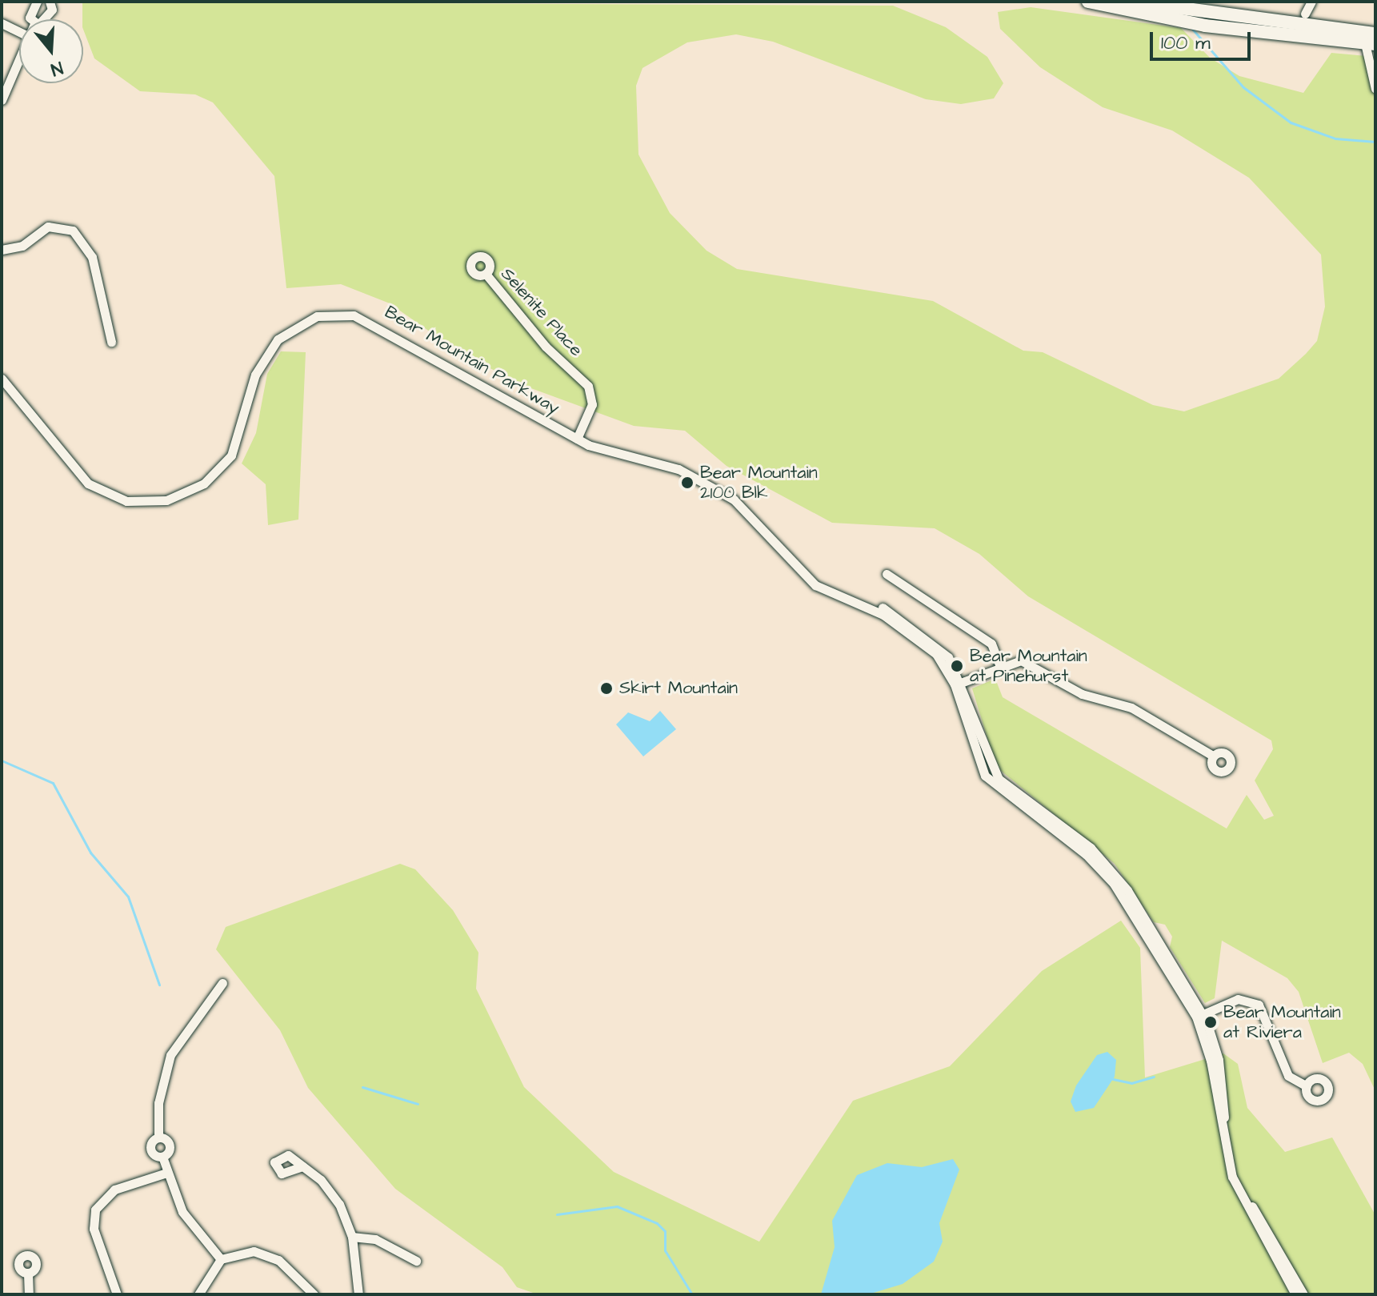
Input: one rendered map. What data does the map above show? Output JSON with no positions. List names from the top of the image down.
{
  "streets": {
    "street": ["Selenite Place", "Bear Mountain Parkway"]
  },
  "crossings": [
    ["Selenite Place", "Bear Mountain Parkway"]
  ],
  "places": [
    "Bear Mountain 2100 Blk",
    "Bear Mountain at Pinehurst",
    "Skirt Mountain",
    "Bear Mountain at Riviera"
  ],
  "scale_bar": "100 m",
  "north": "bottom"
}
